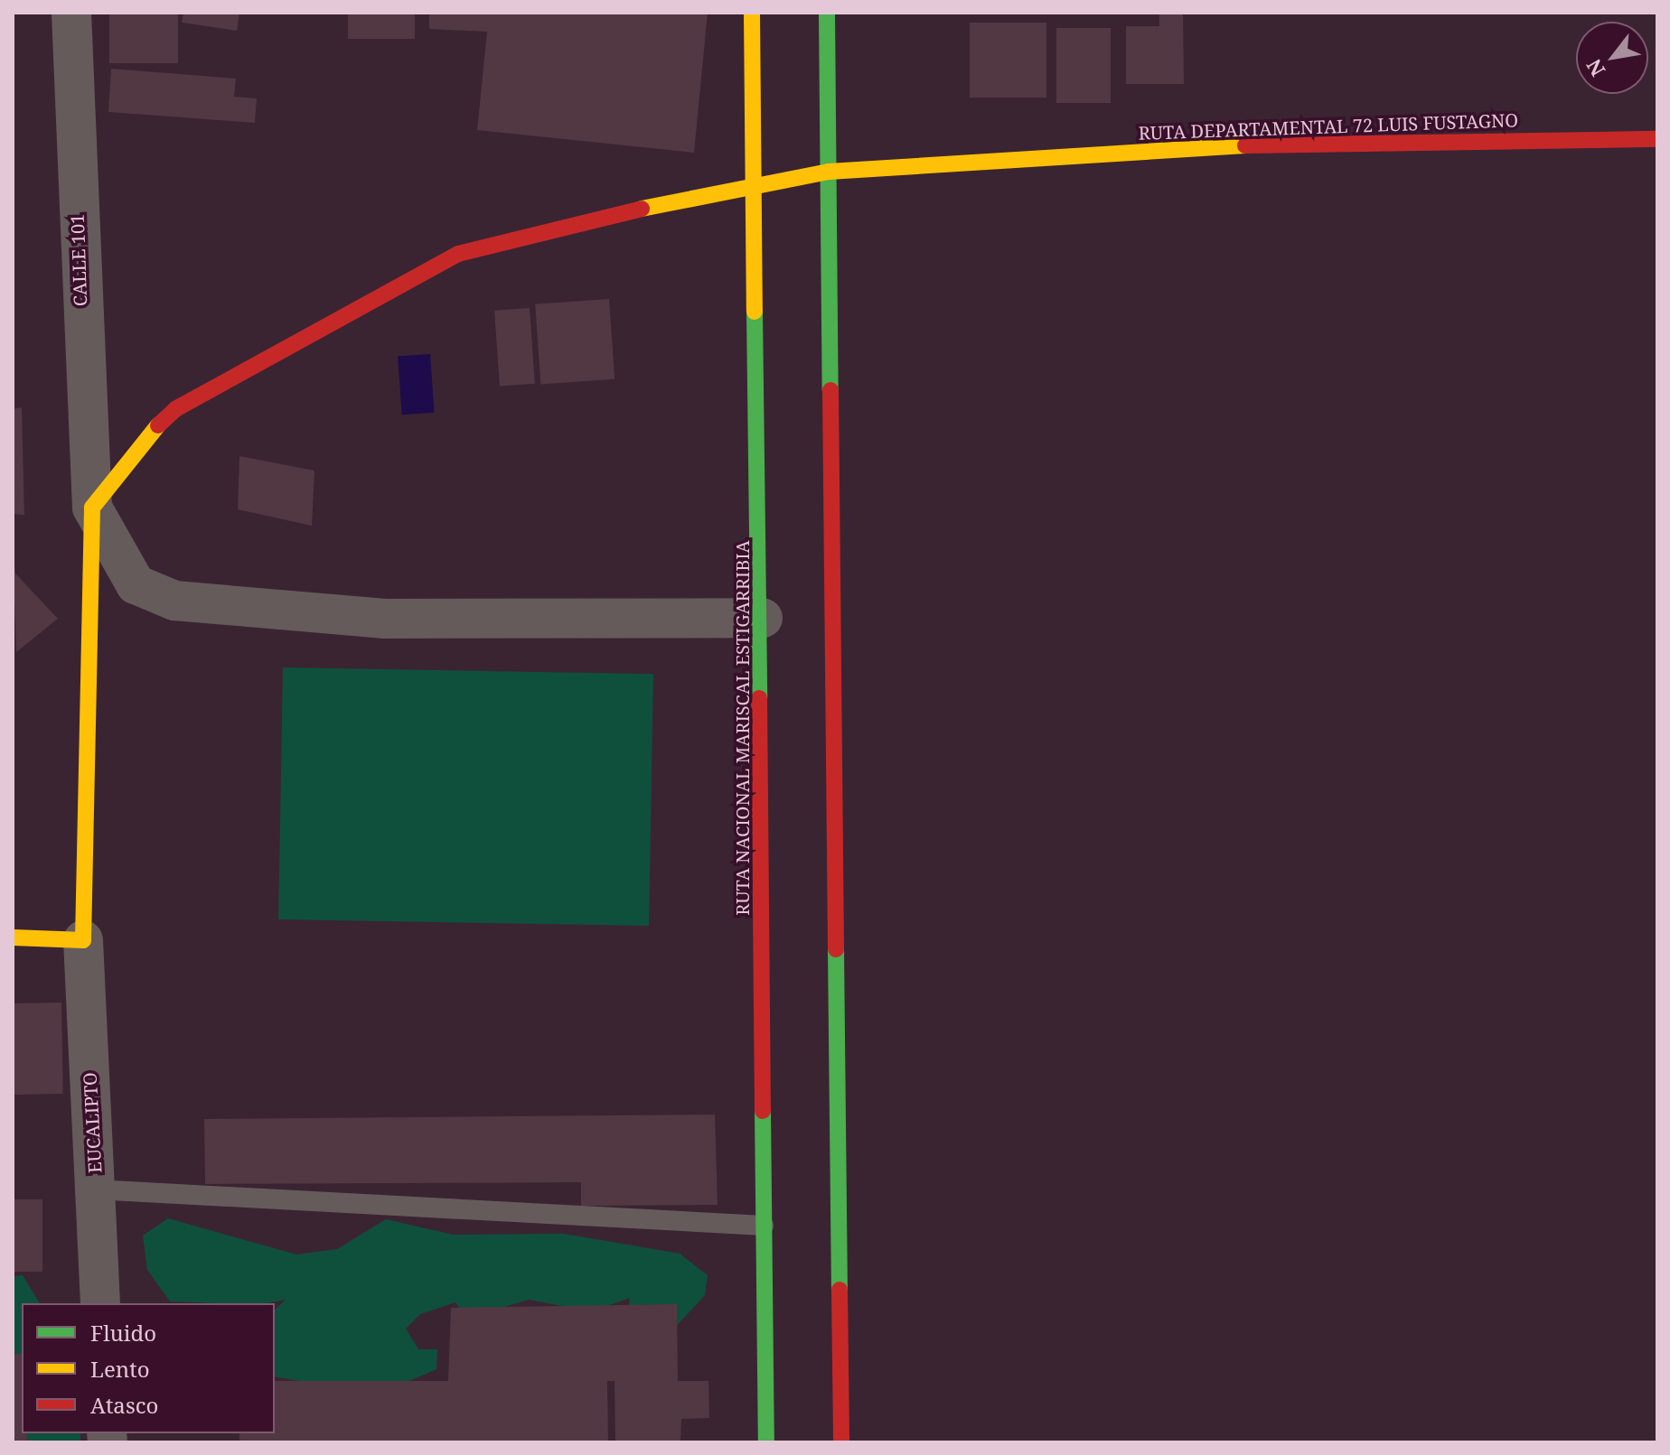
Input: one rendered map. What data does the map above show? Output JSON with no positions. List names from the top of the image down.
{
  "streets": {
    "main road": ["RUTA DEPARTAMENTAL 72 LUIS FUSTAGNO", "RUTA NACIONAL MARISCAL ESTIGARRIBIA"],
    "street": ["CALLE 101", "EUCALIPTO"]
  },
  "crossings": [
    ["RUTA DEPARTAMENTAL 72 LUIS FUSTAGNO", "CALLE 101"],
    ["RUTA DEPARTAMENTAL 72 LUIS FUSTAGNO", "RUTA NACIONAL MARISCAL ESTIGARRIBIA"]
  ],
  "legend": ["Fluido", "Lento", "Atasco"],
  "north": "bottom left"
}
